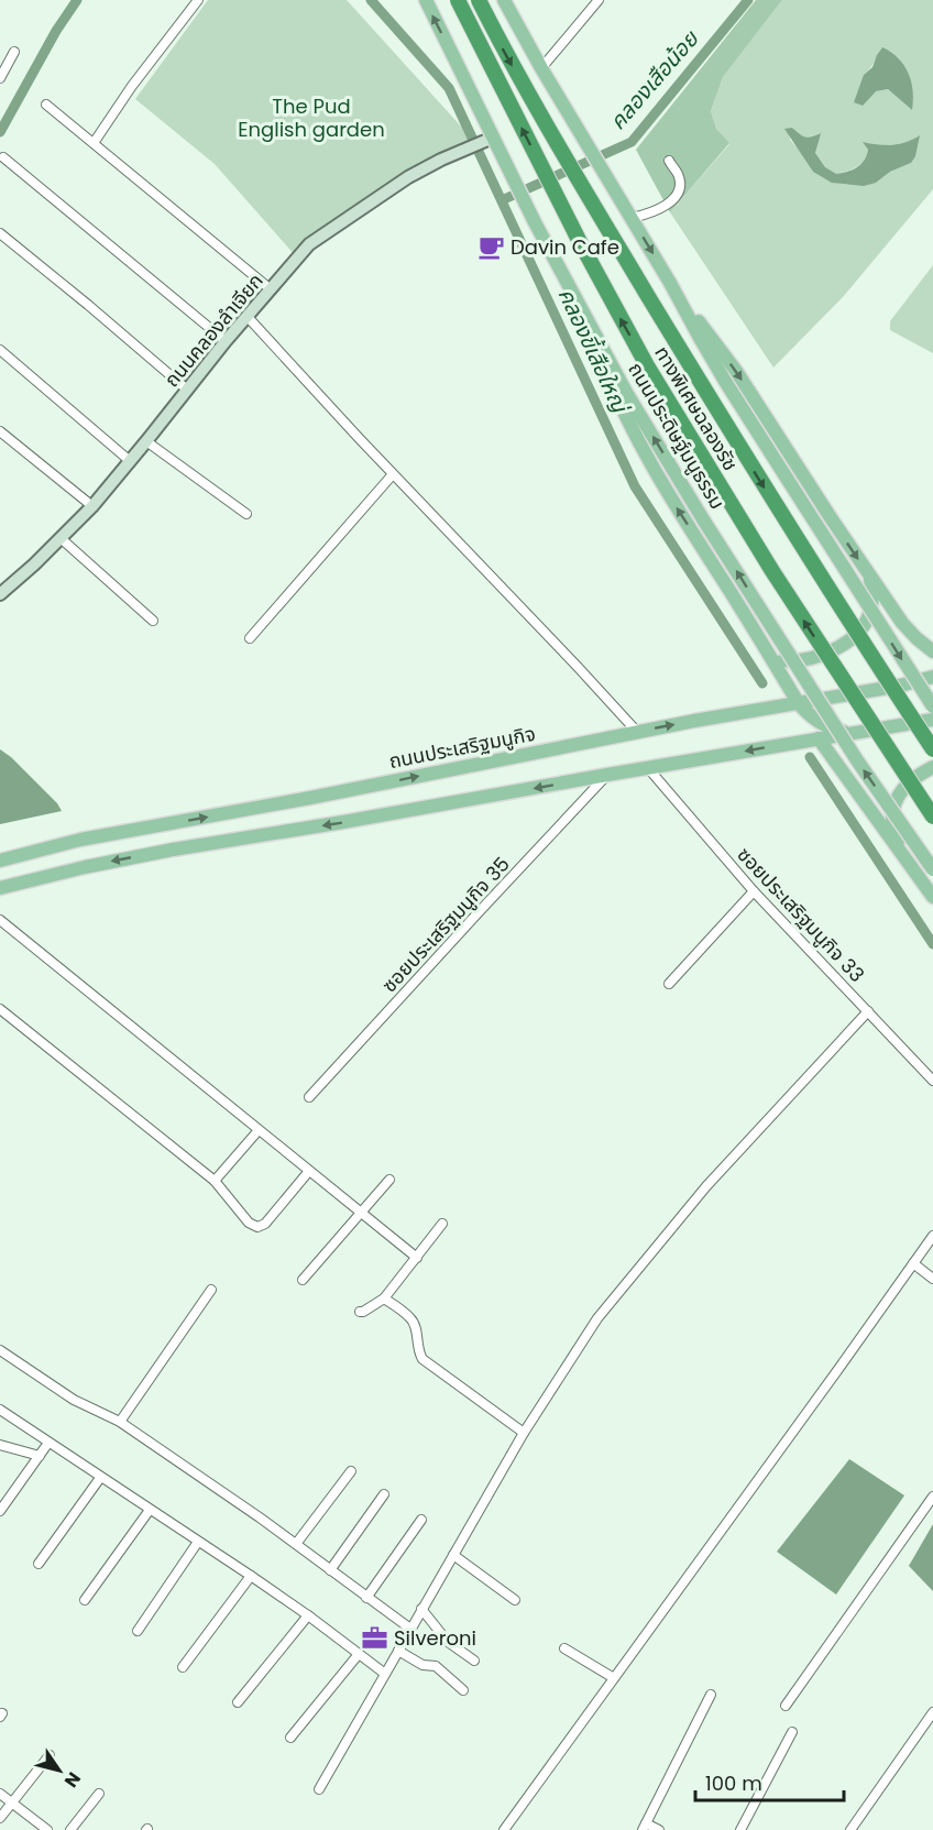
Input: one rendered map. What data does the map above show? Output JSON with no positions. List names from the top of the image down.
{
  "streets": {
    "highway": ["ทางพิเศษฉลองรัช"],
    "main road": ["ถนนประดิษฐ์มนูธรรม", "ถนนประเสริฐมนูกิจ"],
    "street": ["ถนนคลองลำเจียก", "ซอยประเสริฐมนูกิจ 33", "ซอยประเสริฐมนูกิจ 35"]
  },
  "crossings": [
    ["ถนนคลองลำเจียก", "ถนนประดิษฐ์มนูธรรม"]
  ],
  "water": ["คลองเสือน้อย", "คลองขี้เสือใหญ่"],
  "parks": ["The Pud English garden"],
  "places": {
    "cafe": ["Davin Cafe"],
    "office": ["Silveroni"]
  },
  "scale_bar": "100 m",
  "north": "bottom right"
}
